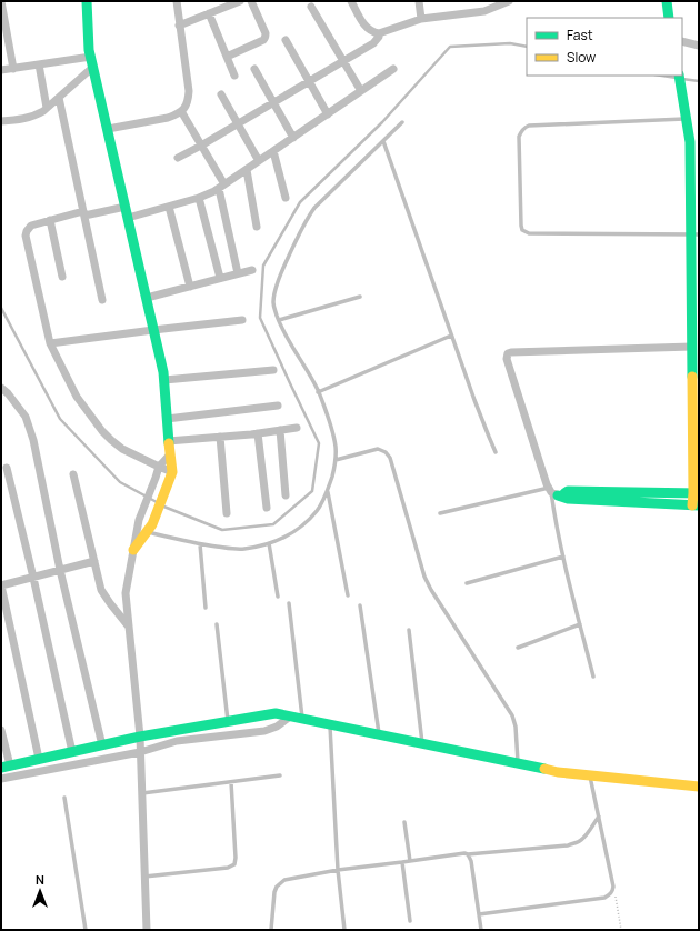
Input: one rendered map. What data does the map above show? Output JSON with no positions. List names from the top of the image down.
{
  "legend": ["Fast", "Slow"],
  "north": "top"
}
